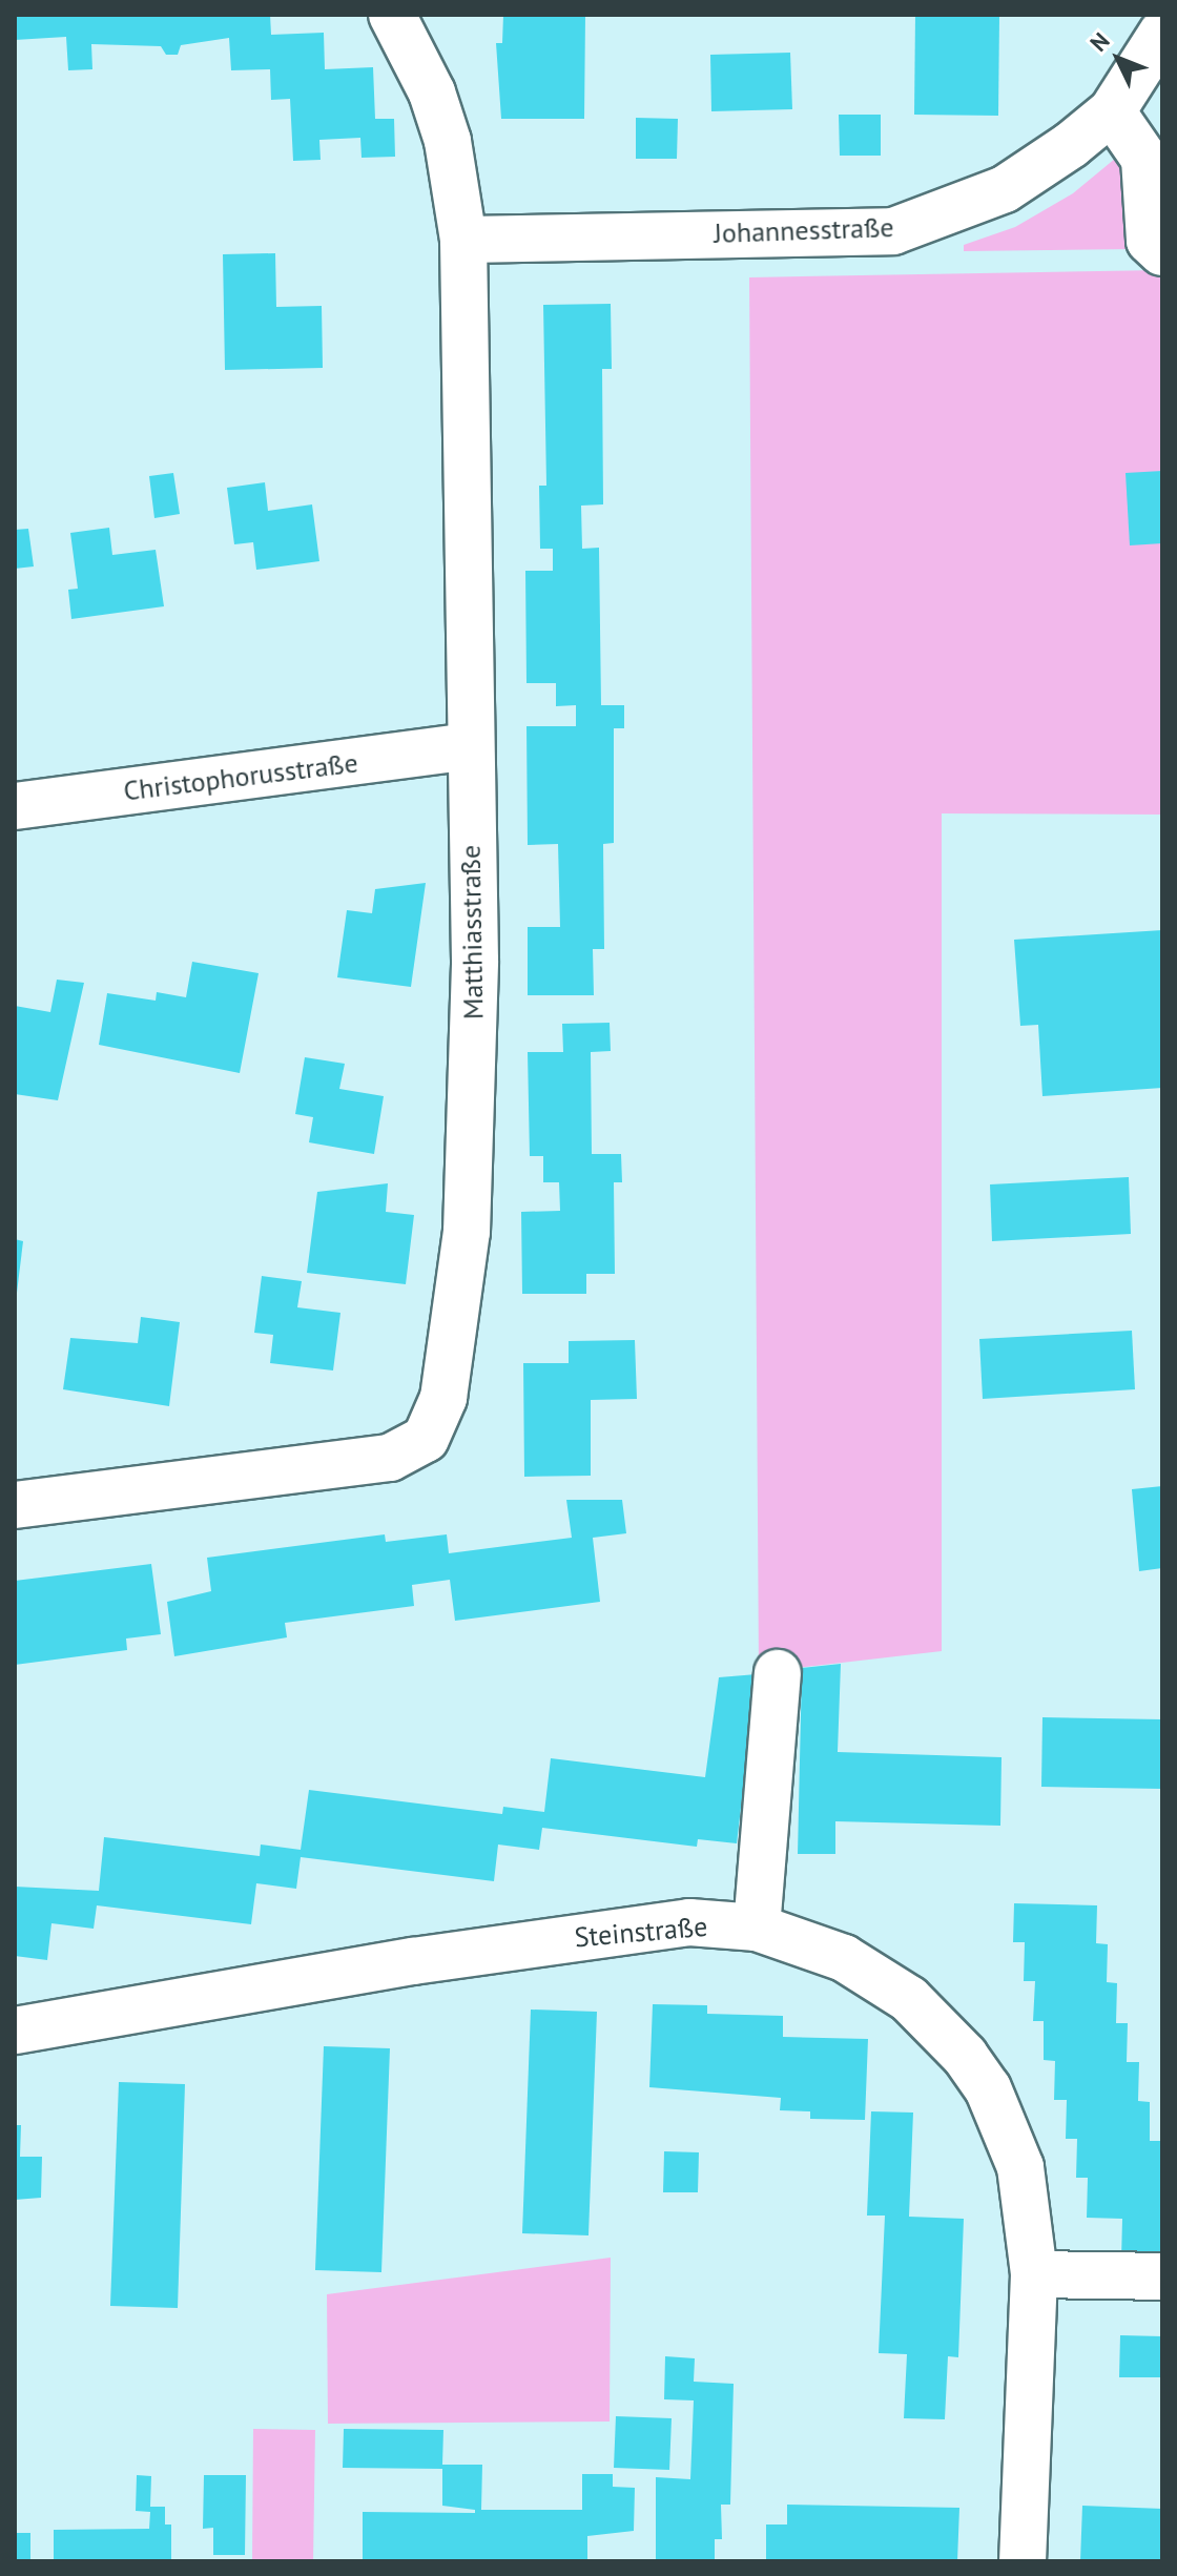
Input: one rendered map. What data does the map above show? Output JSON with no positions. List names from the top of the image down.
{
  "streets": {
    "street": [
      "Johannesstraße",
      "Christophorusstraße",
      "Matthiasstraße",
      "Steinstraße"
    ]
  },
  "crossings": [
    ["Johannesstraße", "Matthiasstraße"],
    ["Christophorusstraße", "Matthiasstraße"]
  ],
  "north": "top left"
}
